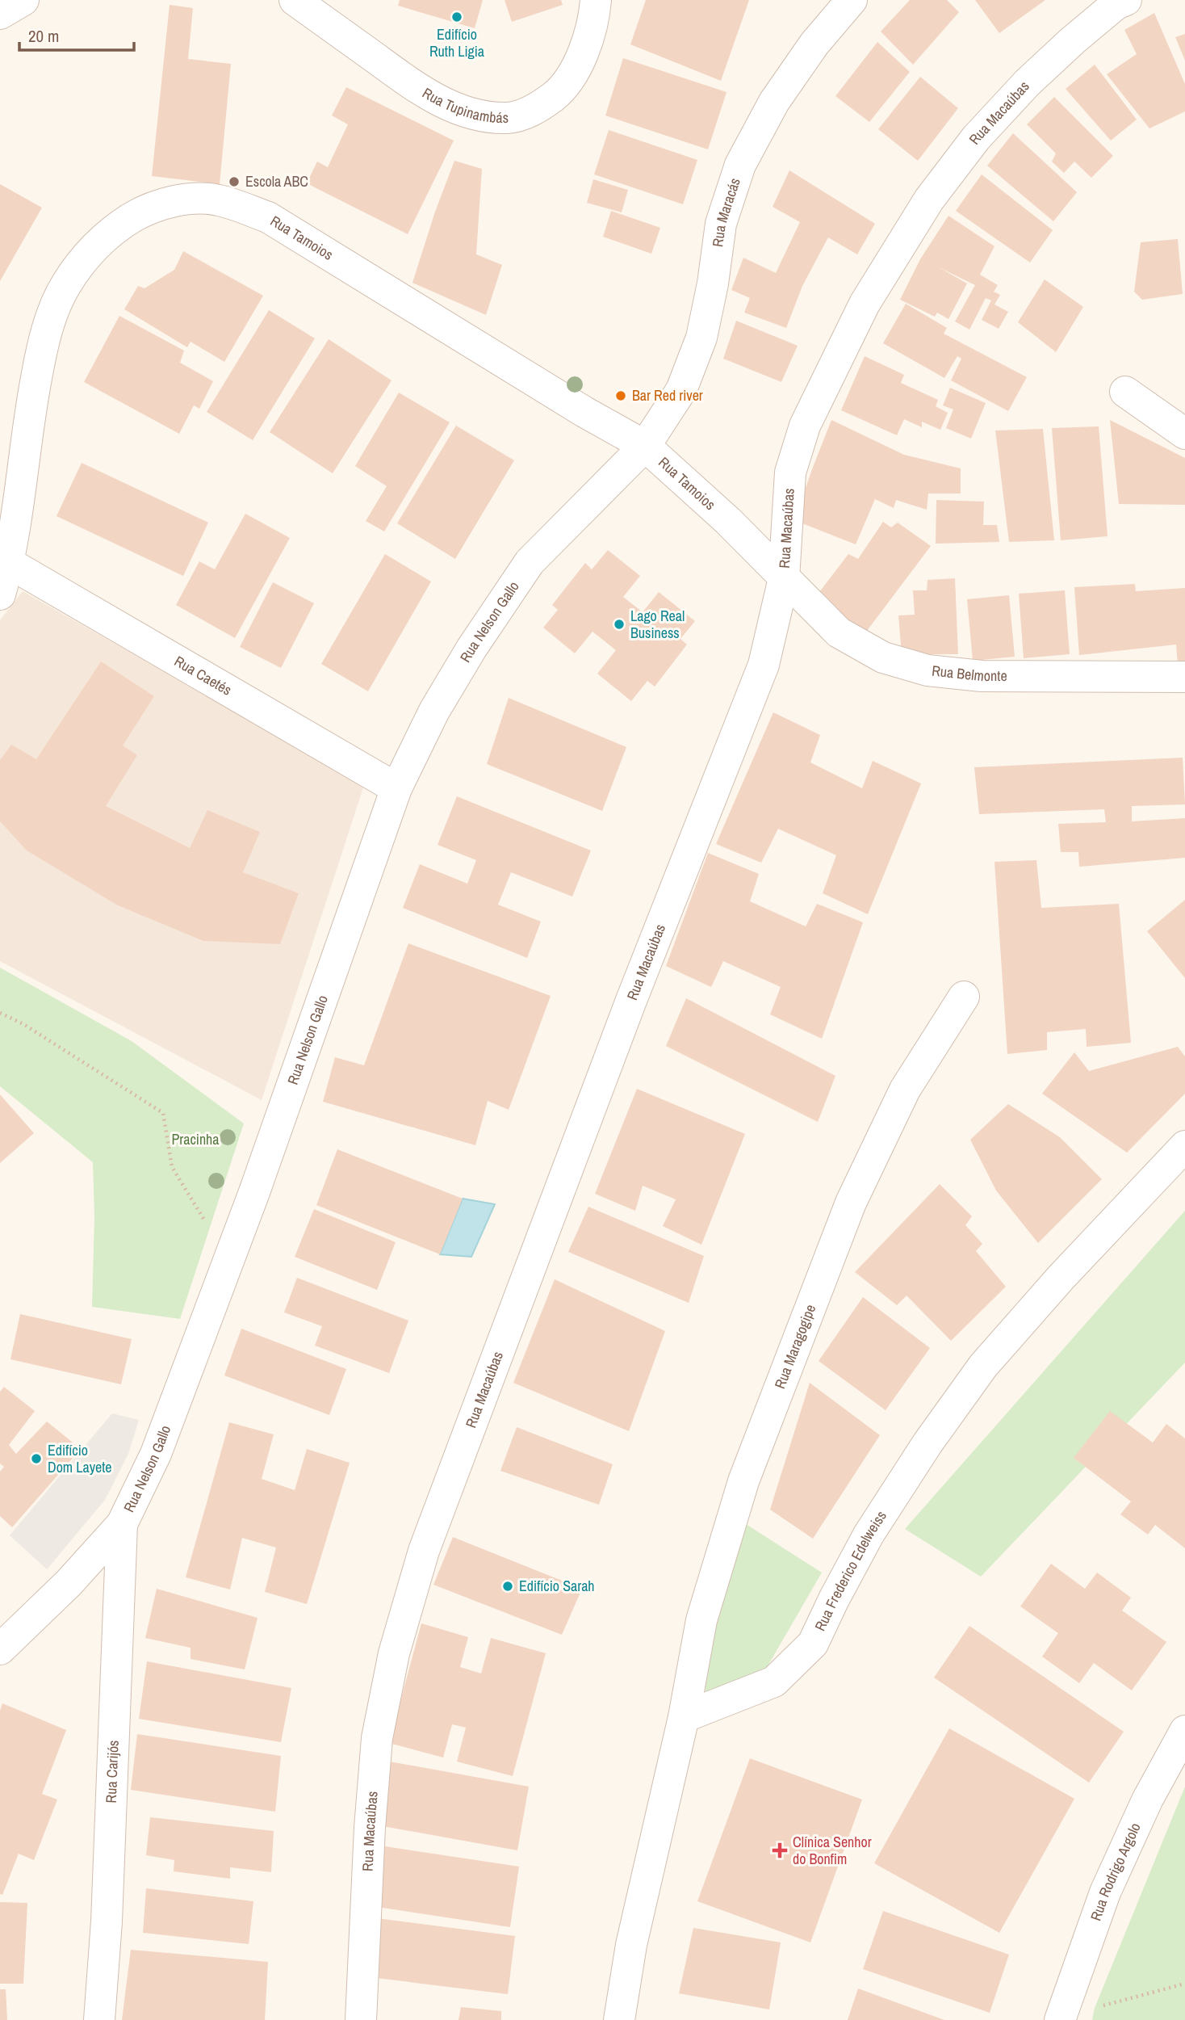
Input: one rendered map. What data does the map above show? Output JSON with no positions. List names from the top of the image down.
{
  "streets": {
    "street": [
      "Rua Tupinambás",
      "Rua Macaúbas",
      "Rua Maracás",
      "Rua Tamoios",
      "Rua Nelson Gallo",
      "Rua Belmonte",
      "Rua Caetés",
      "Rua Maragogipe",
      "Rua Frederico Edelweiss",
      "Rua Carijós",
      "Rua Rodrigo Argolo"
    ]
  },
  "crossings": [
    ["Rua Macaúbas", "Rua Tamoios"],
    ["Rua Macaúbas", "Rua Belmonte"],
    ["Rua Maracás", "Rua Tamoios"],
    ["Rua Maracás", "Rua Nelson Gallo"],
    ["Rua Tamoios", "Rua Nelson Gallo"],
    ["Rua Tamoios", "Rua Belmonte"],
    ["Rua Tamoios", "Rua Caetés"],
    ["Rua Nelson Gallo", "Rua Caetés"],
    ["Rua Nelson Gallo", "Rua Carijós"],
    ["Rua Maragogipe", "Rua Frederico Edelweiss"]
  ],
  "parks": ["Pracinha"],
  "places": {
    "other": [
      "Edifício Ruth Ligia",
      "Escola ABC",
      "Bar Red river",
      "Lago Real Business",
      "Edifício Dom Layete",
      "Edifício Sarah"
    ],
    "health": ["Clínica Senhor do Bonfim"]
  },
  "scale_bar": "20 m"
}
